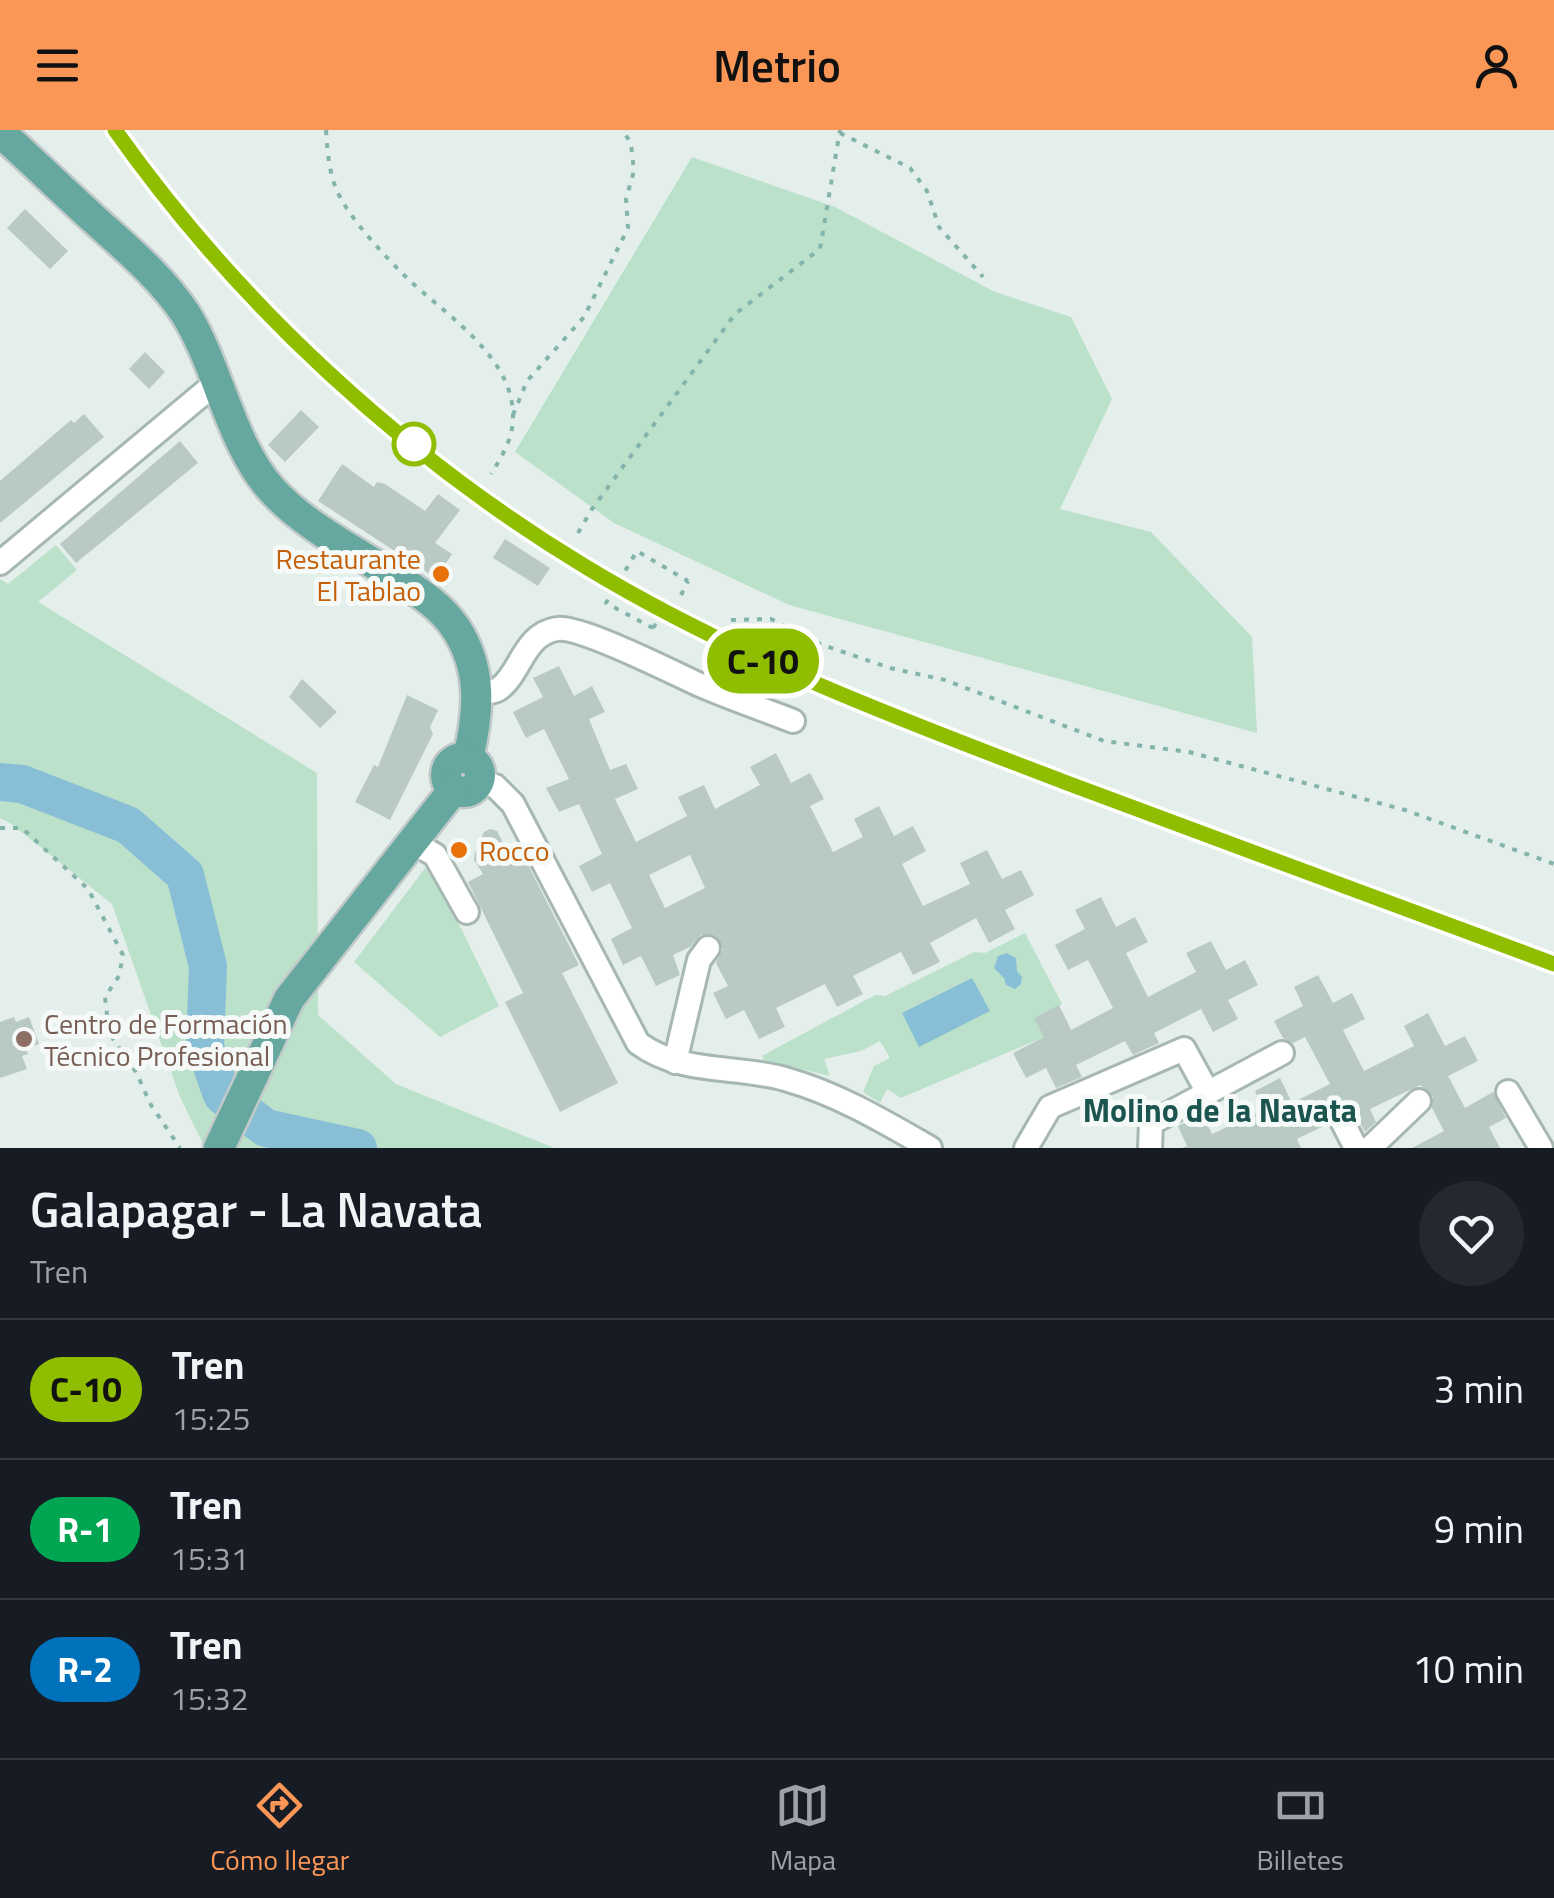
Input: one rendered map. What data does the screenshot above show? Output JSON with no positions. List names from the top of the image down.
{
  "districts": ["Molino de la Navata"],
  "places": ["Restaurante El Tablao", "Rocco", "Centro de Formación Técnico Profesional"],
  "page": {
    "header": "Metrio",
    "on_map": "C-10",
    "heading": ["Galapagar - La Navata", "Tren"],
    "list": [
      {
        "mark": "C-10",
        "name": "Tren",
        "note": "15:25",
        "value": "3 min"
      },
      {
        "mark": "R-1",
        "name": "Tren",
        "note": "15:31",
        "value": "9 min"
      },
      {
        "mark": "R-2",
        "name": "Tren",
        "note": "15:32",
        "value": "10 min"
      }
    ],
    "tabs": ["Cómo llegar", "Mapa", "Billetes"]
  }
}
